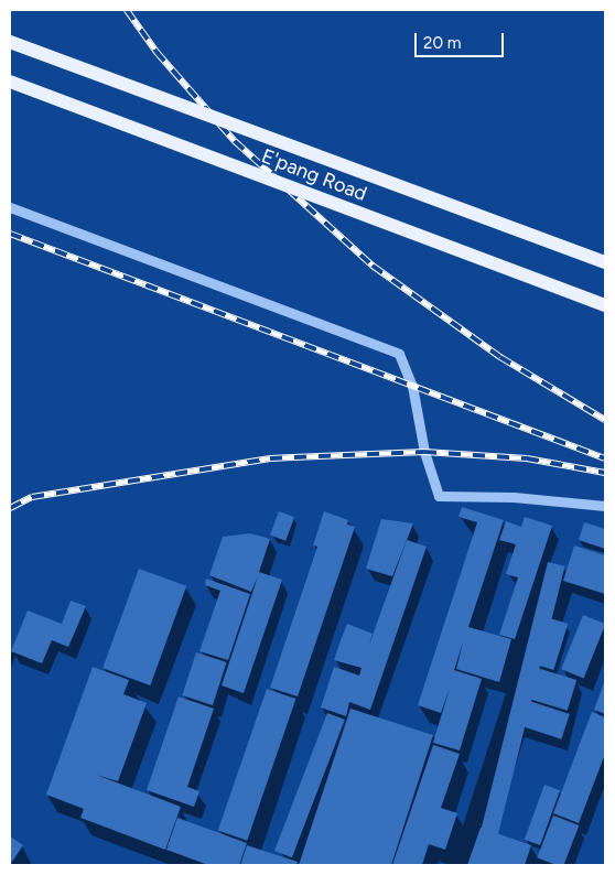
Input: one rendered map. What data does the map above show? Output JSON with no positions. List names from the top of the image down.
{
  "streets": {
    "main road": ["E'pang Road"]
  },
  "scale_bar": "20 m"
}
